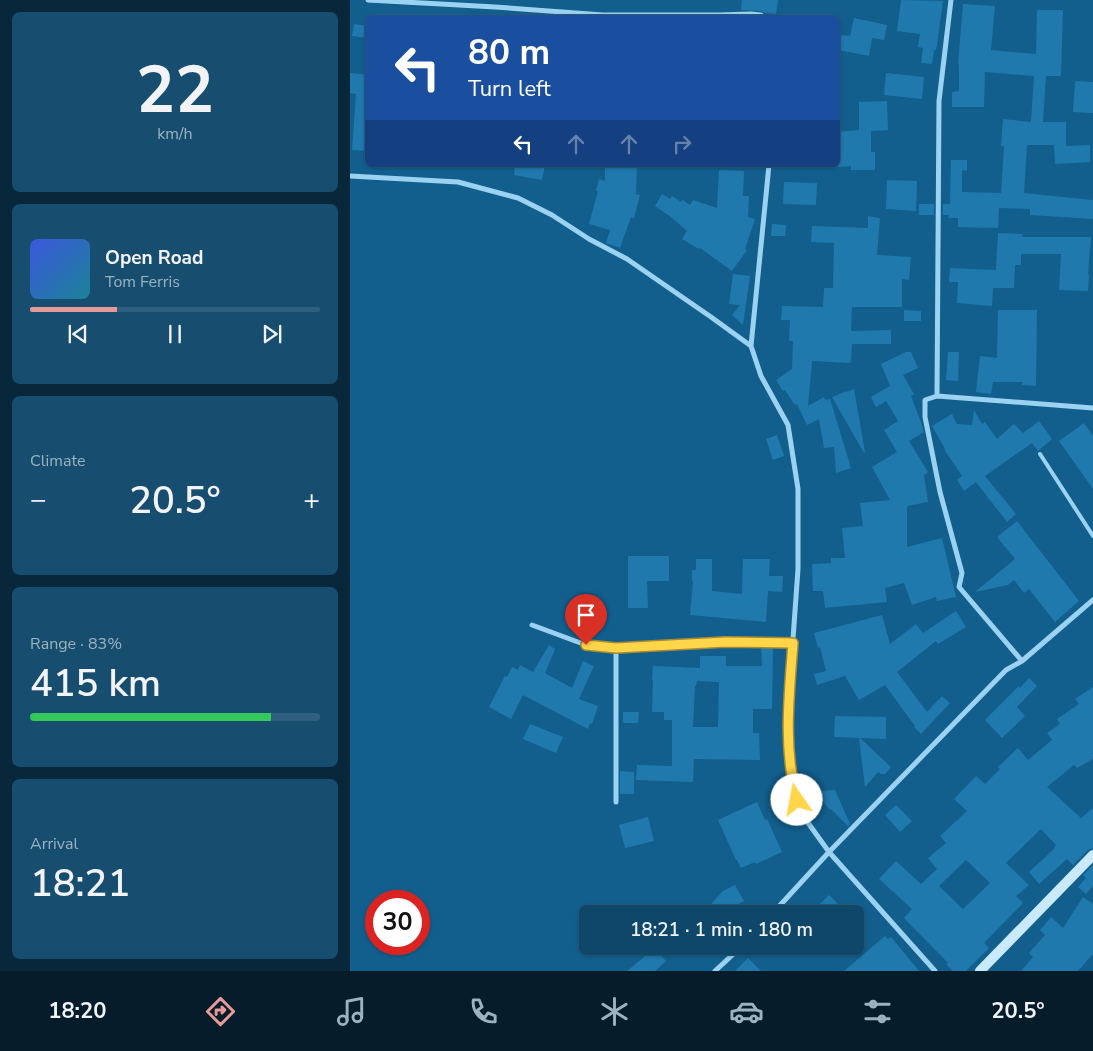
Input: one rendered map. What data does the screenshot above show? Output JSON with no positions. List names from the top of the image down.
{
  "page": {
    "tile": [
      ["22", "km/h"],
      "Climate",
      ["Range · 83%", "415 km"],
      ["Arrival", "18:21"]
    ],
    "turn": ["80 m", "Turn left"],
    "song": ["Open Road", "Tom Ferris"],
    "heat": ["−", "20.5°", "+"],
    "limit": "30",
    "trip": "18:21 · 1 min · 180 m",
    "tabs": ["18:20", "20.5°"]
  }
}
